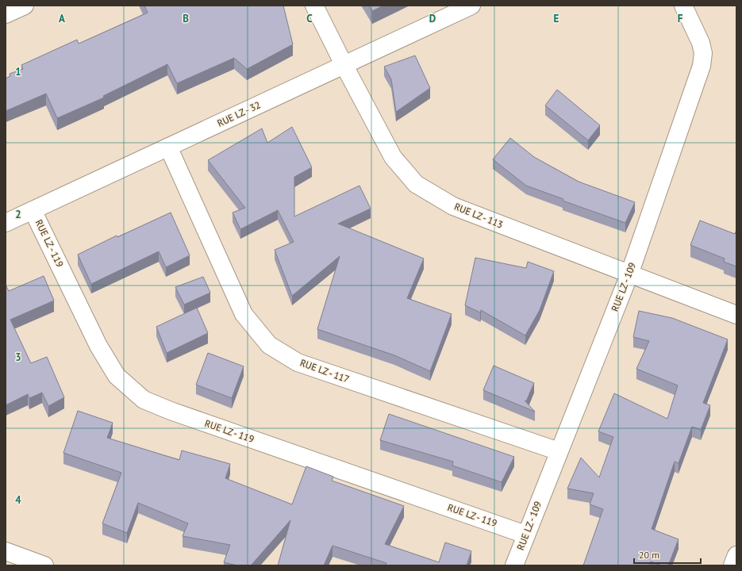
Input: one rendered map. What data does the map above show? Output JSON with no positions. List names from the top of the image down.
{
  "streets": {
    "street": [
      "RUE LZ - 32",
      "RUE LZ - 113",
      "RUE LZ - 119",
      "RUE LZ - 109",
      "RUE LZ - 117"
    ]
  },
  "crossings": [
    ["RUE LZ - 32", "RUE LZ - 113"],
    ["RUE LZ - 32", "RUE LZ - 119"],
    ["RUE LZ - 32", "RUE LZ - 117"],
    ["RUE LZ - 113", "RUE LZ - 109"],
    ["RUE LZ - 119", "RUE LZ - 109"],
    ["RUE LZ - 109", "RUE LZ - 117"]
  ],
  "scale_bar": "20 m",
  "grid": {
    "columns": [
      "A",
      "B",
      "C",
      "D",
      "E",
      "F"
    ],
    "rows": [
      "1",
      "2",
      "3",
      "4"
    ]
  }
}
